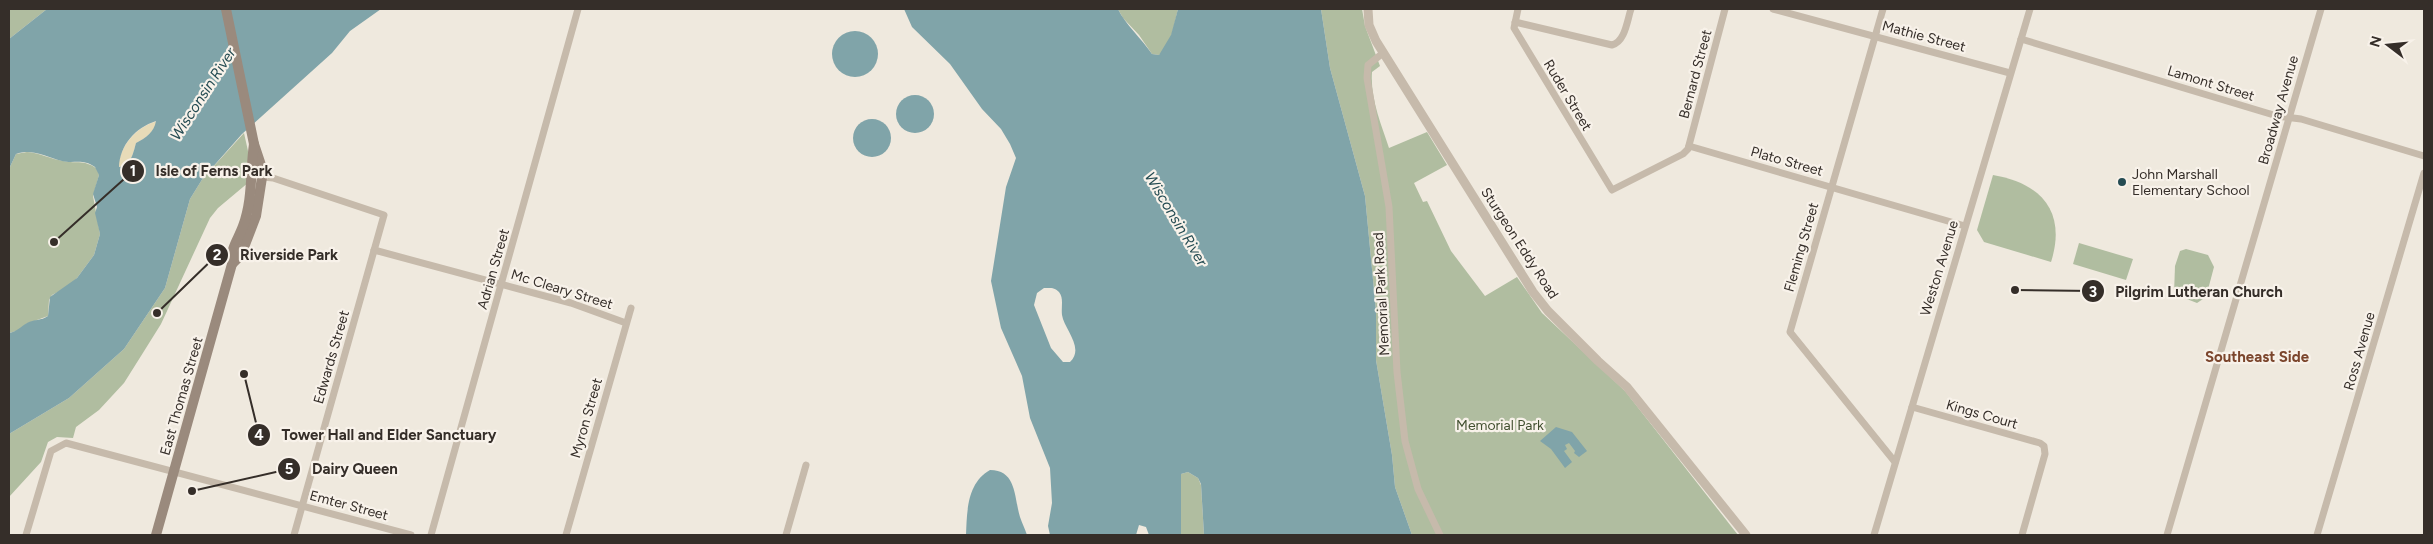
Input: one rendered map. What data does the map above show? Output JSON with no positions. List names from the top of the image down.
{
  "streets": {
    "main road": ["East Thomas Street"],
    "street": [
      "Mathie Street",
      "Bernard Street",
      "Lamont Street",
      "Ruder Street",
      "Broadway Avenue",
      "Plato Street",
      "Sturgeon Eddy Road",
      "Fleming Street",
      "Weston Avenue",
      "Adrian Street",
      "Mc Cleary Street",
      "Memorial Park Road",
      "Ross Avenue",
      "Edwards Street",
      "Kings Court",
      "Myron Street",
      "Emter Street"
    ]
  },
  "crossings": [
    ["Mathie Street", "Fleming Street"],
    ["Mathie Street", "Weston Avenue"],
    ["Bernard Street", "Ruder Street"],
    ["Bernard Street", "Plato Street"],
    ["Lamont Street", "Broadway Avenue"],
    ["Lamont Street", "Weston Avenue"],
    ["Ruder Street", "Plato Street"],
    ["Plato Street", "Fleming Street"],
    ["Plato Street", "Weston Avenue"],
    ["Sturgeon Eddy Road", "Memorial Park Road"],
    ["Fleming Street", "Weston Avenue"],
    ["Weston Avenue", "Kings Court"],
    ["Adrian Street", "Mc Cleary Street"],
    ["Mc Cleary Street", "Edwards Street"],
    ["Mc Cleary Street", "Myron Street"],
    ["Edwards Street", "East Thomas Street"],
    ["Edwards Street", "Emter Street"],
    ["East Thomas Street", "Emter Street"]
  ],
  "districts": ["Southeast Side"],
  "water": ["Wisconsin River"],
  "parks": ["Memorial Park"],
  "places": [
    "John Marshall Elementary School",
    "Isle of Ferns Park",
    "Pilgrim Lutheran Church",
    "Riverside Park",
    "Tower Hall and Elder Sanctuary",
    "Dairy Queen"
  ],
  "north": "left"
}
